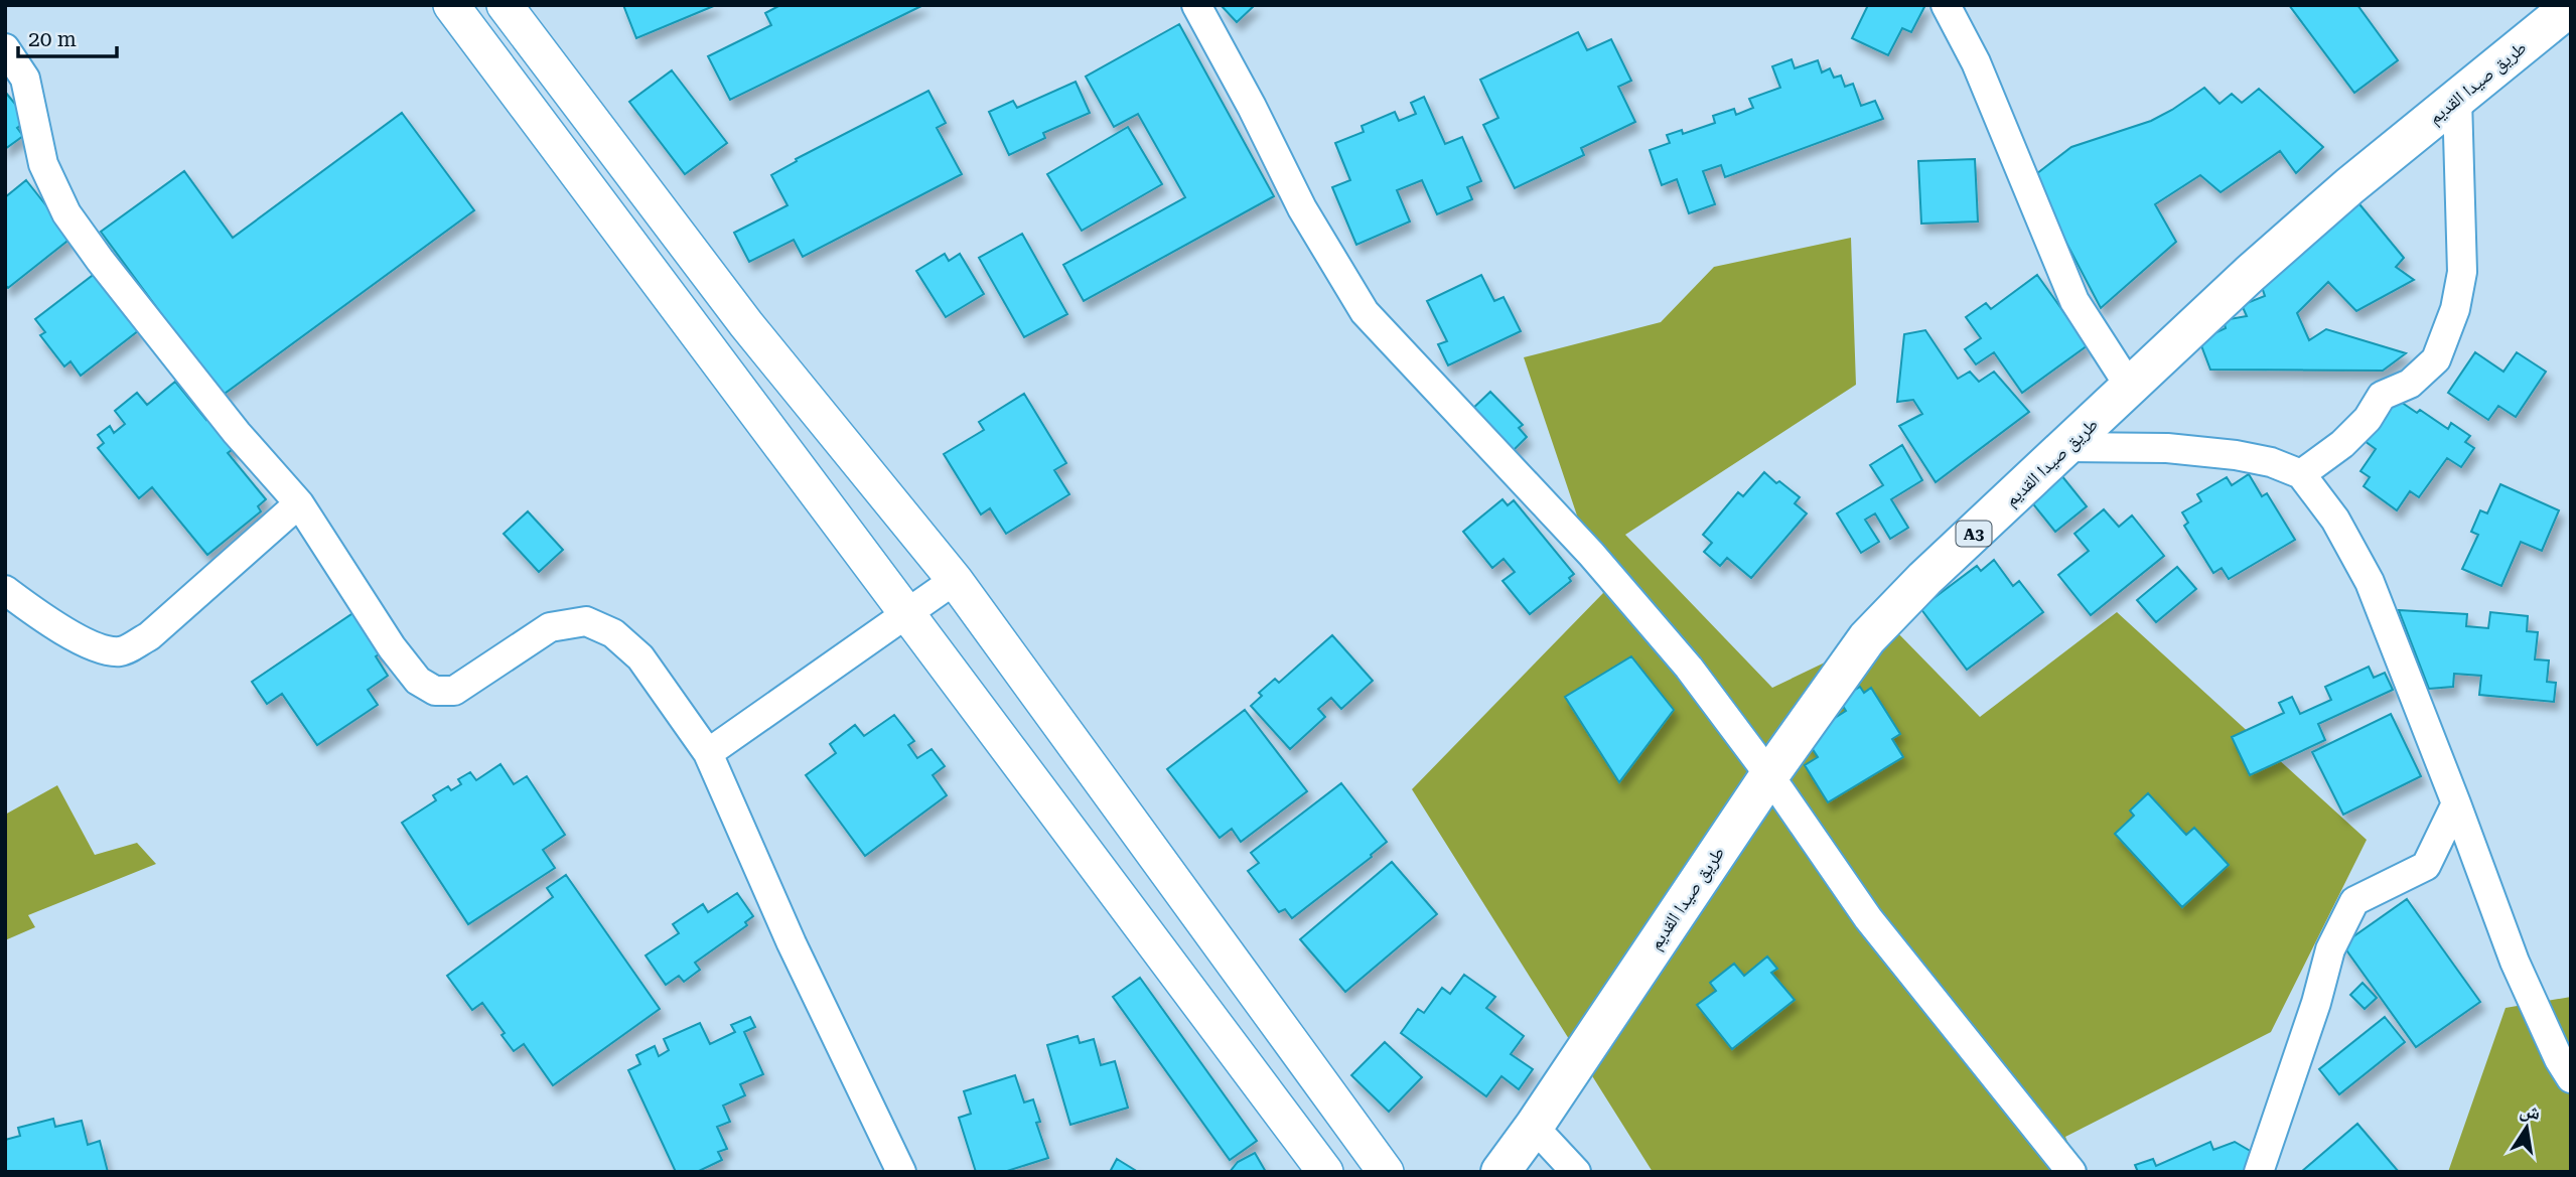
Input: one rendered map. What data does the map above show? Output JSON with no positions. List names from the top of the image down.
{
  "streets": {
    "highway": ["طريق صيدا القديم", "A3"]
  },
  "scale_bar": "20 m",
  "north": "top"
}
